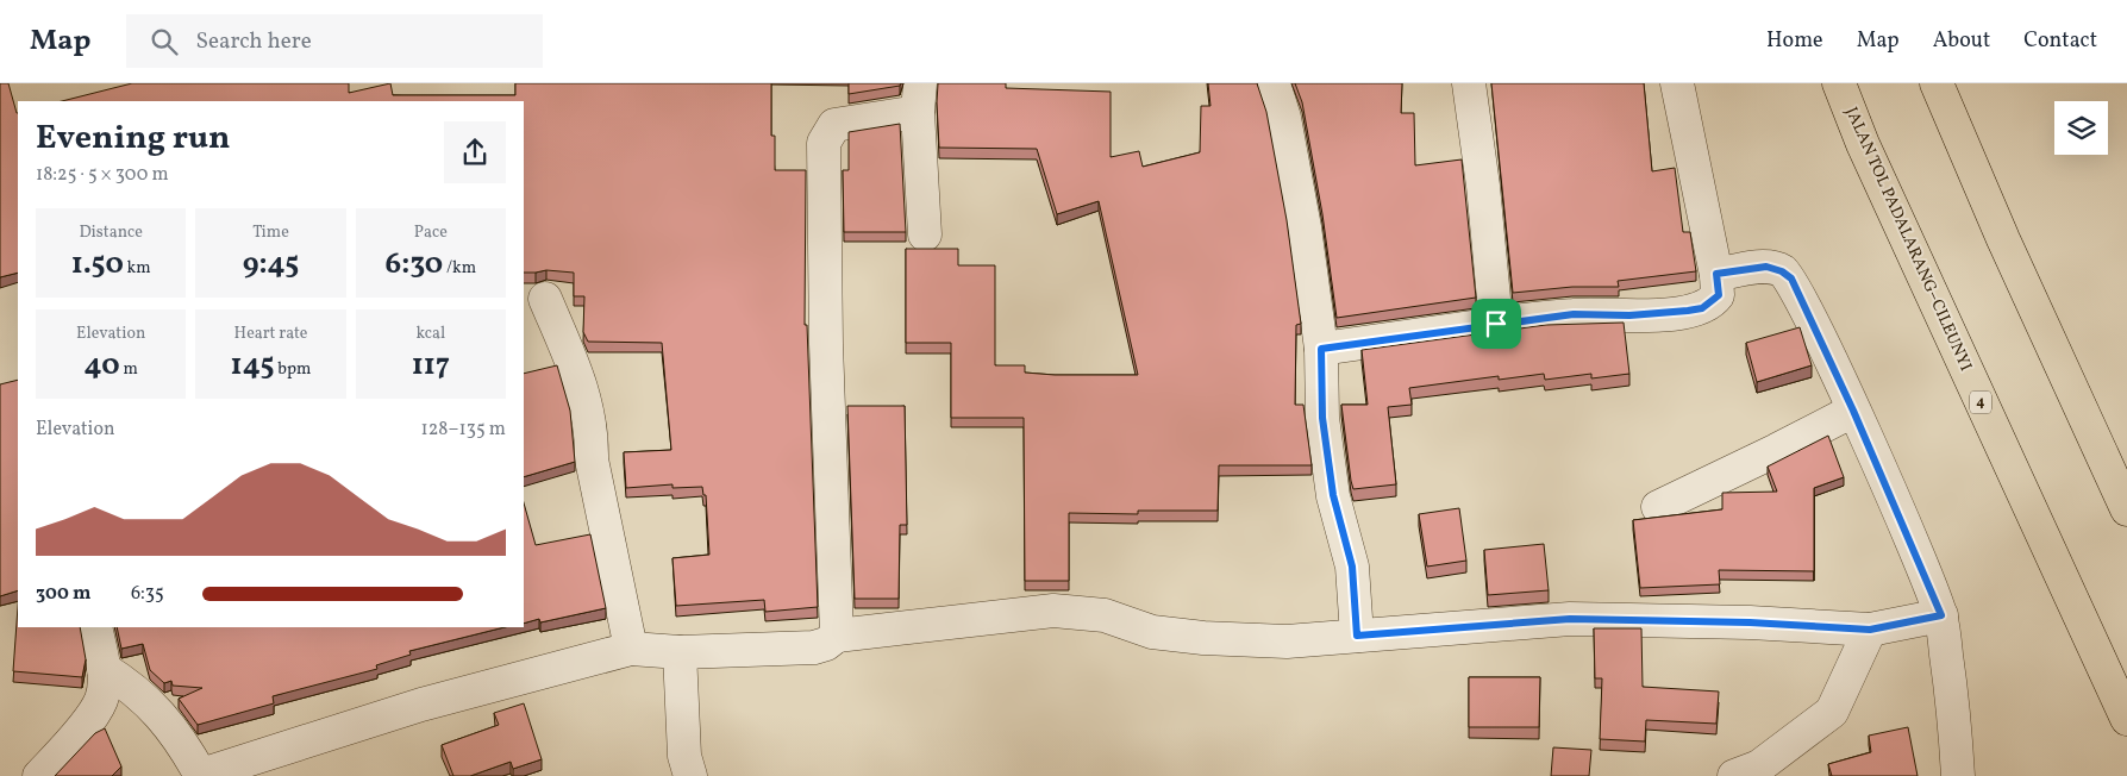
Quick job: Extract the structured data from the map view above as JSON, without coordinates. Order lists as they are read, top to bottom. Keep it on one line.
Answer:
{"streets":{"highway":["JALAN TOL PADALARANG–CILEUNYI","4"]},"page":{"header":"Map","search":"Search here","nav":["Home","Map","About","Contact"],"heading":["Evening run","18:25 · 5 × 300 m"],"stats":[["Distance","1.50 km"],["Time","9:45"],["Pace","6:30 /km"],["Elevation","40 m"],["Heart rate","145 bpm"],["kcal","117"]],"chart":["Elevation","128–135 m"],"list":[{"name":"300 m","note":"6:35"}]}}
